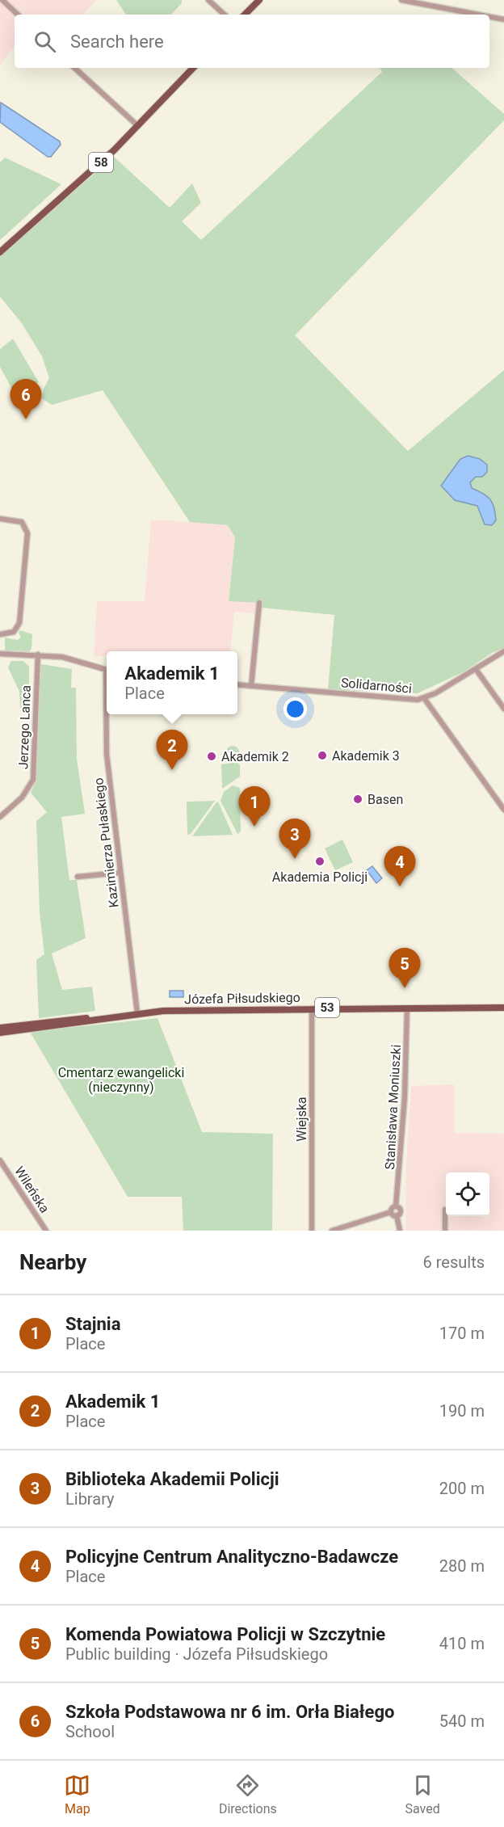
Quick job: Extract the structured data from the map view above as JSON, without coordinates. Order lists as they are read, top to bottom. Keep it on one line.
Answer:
{"streets":{"main road":["58","Józefa Piłsudskiego","53"],"street":["Solidarności","Jerzego Lanca","Kazimierza Pułaskiego","Stanisława Moniuszki","Wiejska","Wileńska"]},"crossings":[["Kazimierza Pułaskiego","Józefa Piłsudskiego"],["Józefa Piłsudskiego","Stanisława Moniuszki"],["Józefa Piłsudskiego","Wiejska"]],"parks":["Cmentarz ewangelicki (nieczynny)"],"places":["Akademik 3","Akademik 2","Basen","Akademia Policji"],"page":{"search":"Search here","pins":["6","2","1","3","4","5"],"popup":["Akademik 1","Place"],"heading":["Nearby","6 results"],"list":[{"mark":"1","name":"Stajnia","note":"Place","value":"170 m"},{"mark":"2","name":"Akademik 1","note":"Place","value":"190 m"},{"mark":"3","name":"Biblioteka Akademii Policji","note":"Library","value":"200 m"},{"mark":"4","name":"Policyjne Centrum Analityczno-Badawcze","note":"Place","value":"280 m"},{"mark":"5","name":"Komenda Powiatowa Policji w Szczytnie","note":"Public building · Józefa Piłsudskiego","value":"410 m"},{"mark":"6","name":"Szkoła Podstawowa nr 6 im. Orła Białego","note":"School","value":"540 m"}],"nav":["Map","Directions","Saved"]}}
